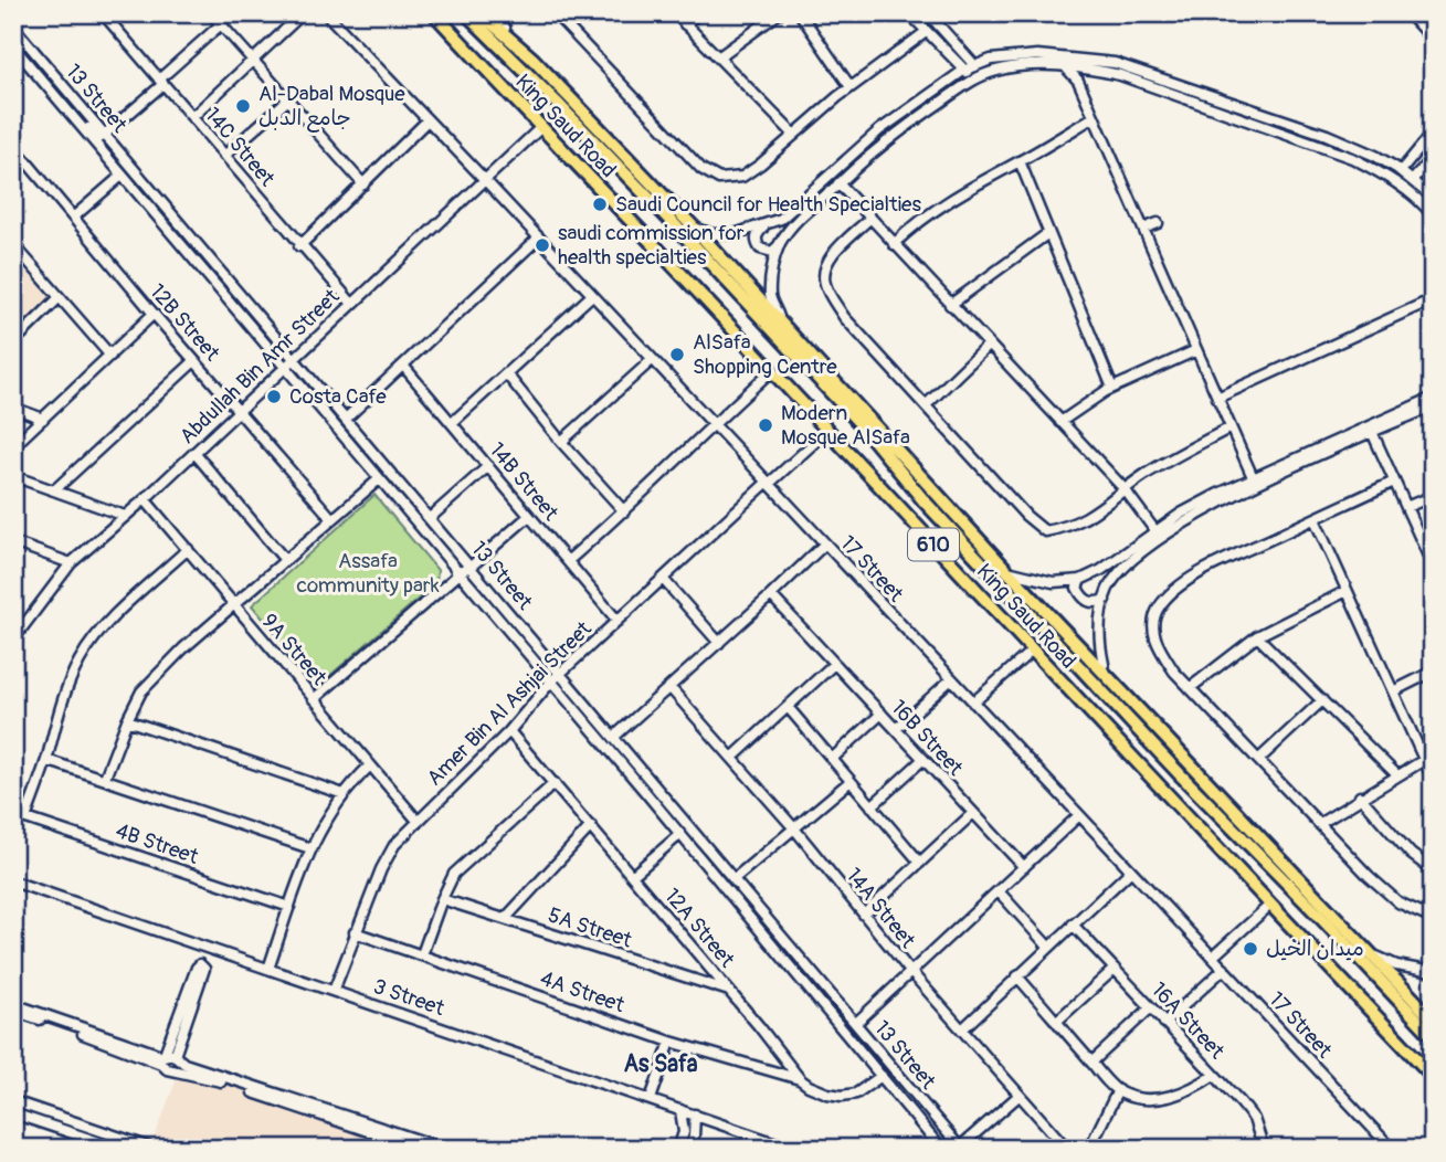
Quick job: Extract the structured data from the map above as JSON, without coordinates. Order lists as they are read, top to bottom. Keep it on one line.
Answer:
{"streets":{"main road":["King Saud Road","610"],"street":["13 Street","14C Street","12B Street","Abdullah Bin Amr Street","14B Street","17 Street","9A Street","Amer Bin Al Ashjai Street","16B Street","4B Street","14A Street","5A Street","12A Street","4A Street","3 Street","16A Street"]},"crossings":[["13 Street","Abdullah Bin Amr Street"],["13 Street","Amer Bin Al Ashjai Street"],["13 Street","12A Street"],["King Saud Road","Abdullah Bin Amr Street"],["King Saud Road","Amer Bin Al Ashjai Street"],["14C Street","Abdullah Bin Amr Street"],["12B Street","Abdullah Bin Amr Street"],["Abdullah Bin Amr Street","17 Street"],["Abdullah Bin Amr Street","9A Street"],["14B Street","Amer Bin Al Ashjai Street"],["17 Street","Amer Bin Al Ashjai Street"],["9A Street","Amer Bin Al Ashjai Street"],["Amer Bin Al Ashjai Street","12A Street"],["Amer Bin Al Ashjai Street","4A Street"],["Amer Bin Al Ashjai Street","3 Street"],["5A Street","12A Street"],["12A Street","4A Street"]],"districts":["As Safa"],"parks":["Assafa community park"],"places":["Al-Dabal Mosque جامع الدبل","Saudi Council for Health Specialties","saudi commission for health specialties","AlSafa Shopping Centre","Costa Cafe","Modern Mosque AlSafa","ميدان الخيل"]}
